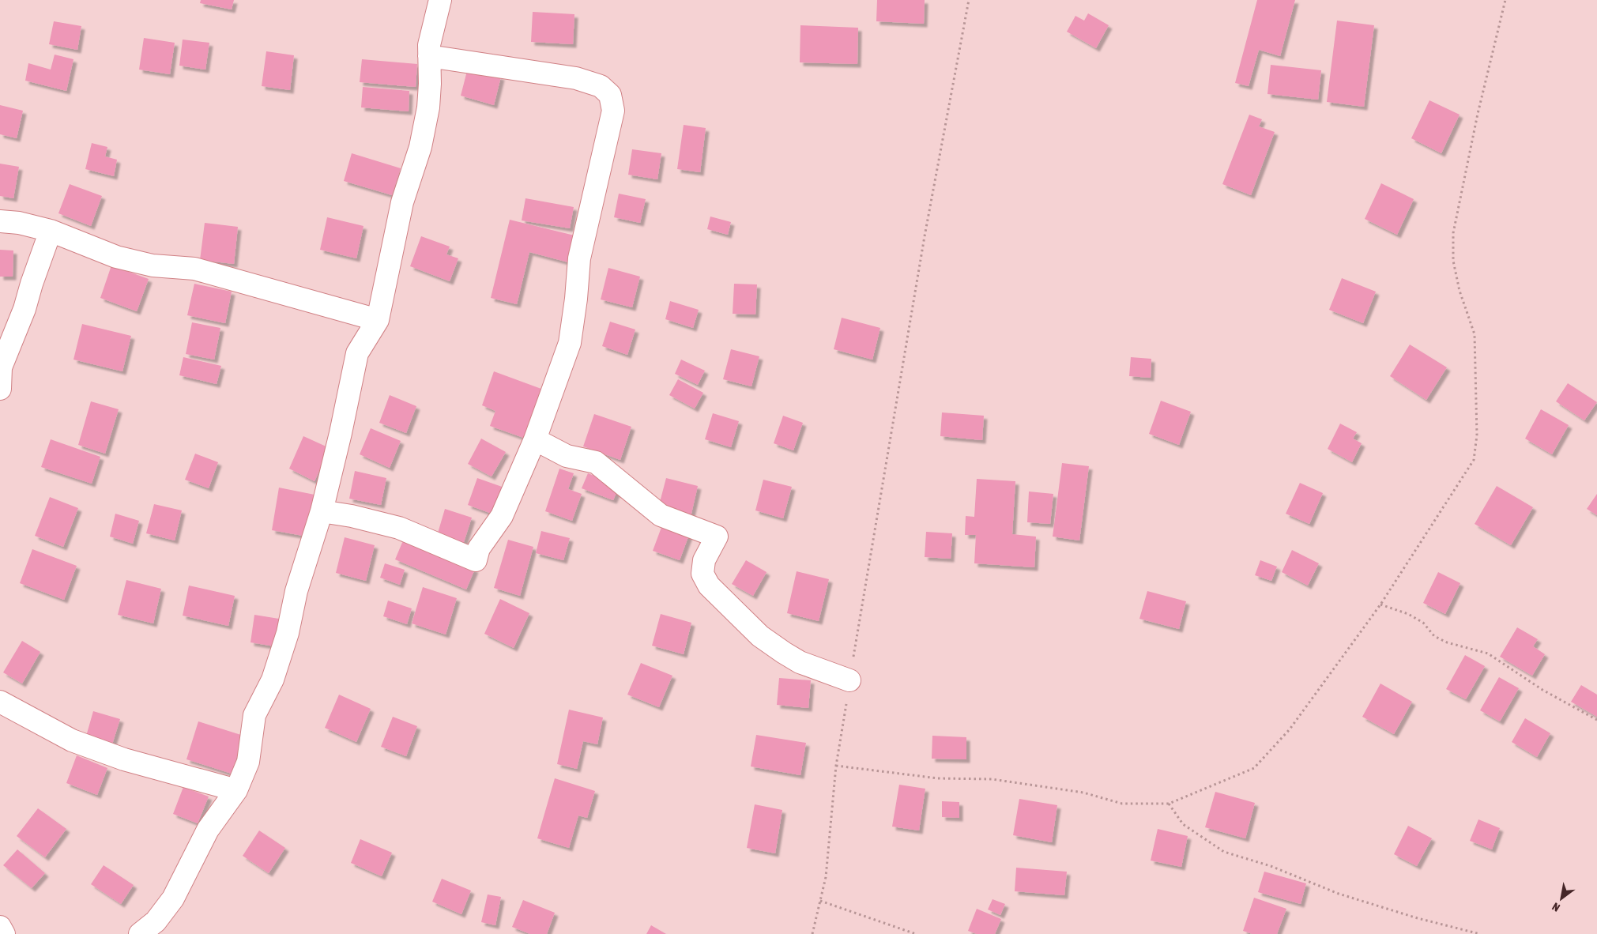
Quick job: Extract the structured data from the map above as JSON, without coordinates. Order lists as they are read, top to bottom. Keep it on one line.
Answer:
{"north":"bottom left"}
